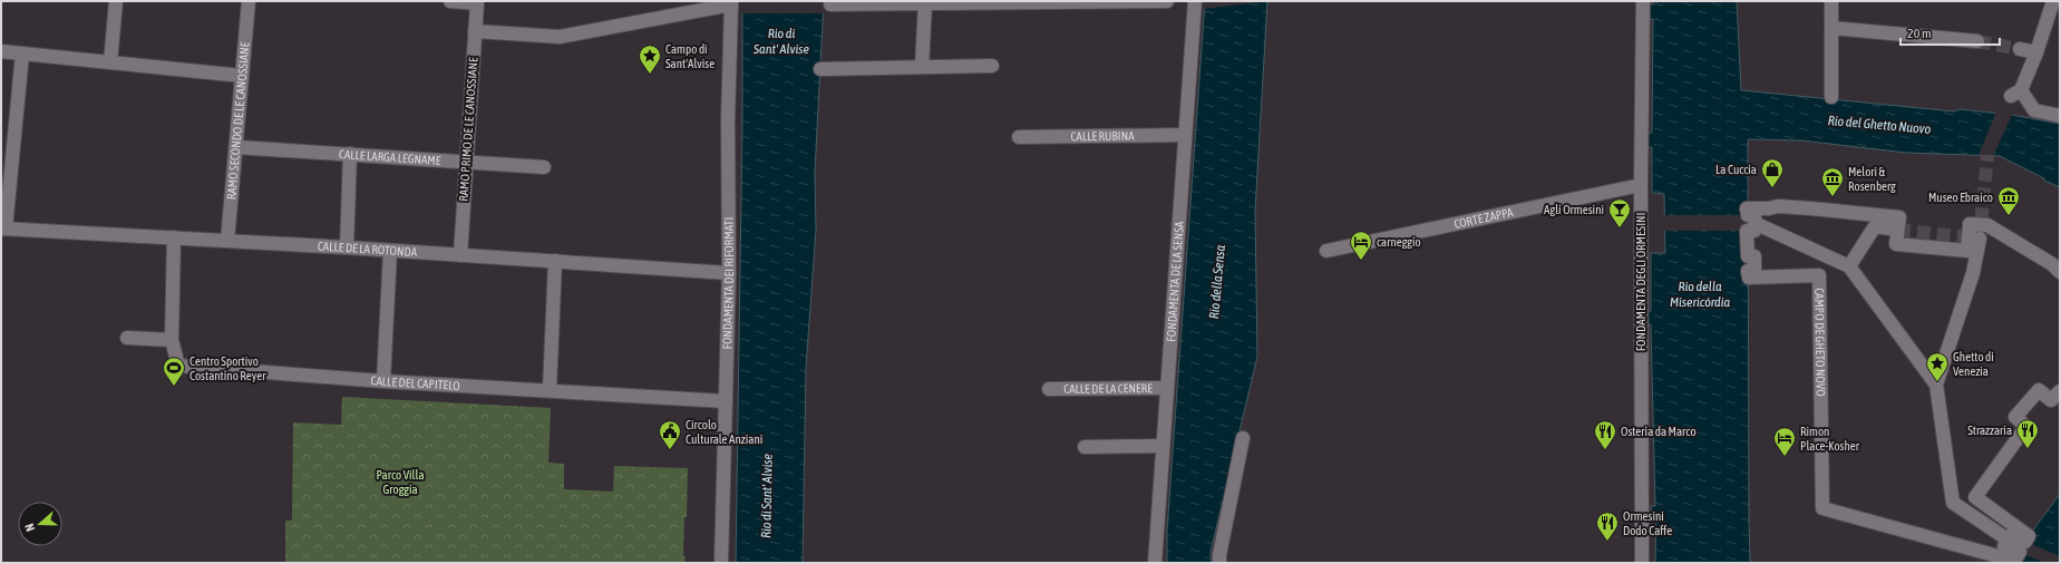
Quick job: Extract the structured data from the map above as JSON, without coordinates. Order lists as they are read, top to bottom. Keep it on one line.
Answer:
{"streets":{"street":["RAMO SECONDO DE LE CANOSSIANE","RAMO PRIMO DE LE CANOSSIANE","CALLE RUBINA","CALLE LARGA LEGNAME","CORTE ZAPPA","CALLE DE LA ROTONDA","FONDAMENTA DE LA SENSA","FONDAMENTA DEGLI ORMESINI","FONDAMENTA DEI RIFORMATI","CAMPO DE GHETO NOVO","CALLE DEL CAPITELO","CALLE DE LA CENERE"]},"crossings":[["RAMO SECONDO DE LE CANOSSIANE","CALLE LARGA LEGNAME"],["RAMO SECONDO DE LE CANOSSIANE","CALLE DE LA ROTONDA"],["RAMO PRIMO DE LE CANOSSIANE","CALLE LARGA LEGNAME"],["RAMO PRIMO DE LE CANOSSIANE","CALLE DE LA ROTONDA"],["CALLE RUBINA","FONDAMENTA DE LA SENSA"],["CORTE ZAPPA","FONDAMENTA DEGLI ORMESINI"],["CALLE DE LA ROTONDA","FONDAMENTA DEI RIFORMATI"],["FONDAMENTA DE LA SENSA","CALLE DE LA CENERE"],["FONDAMENTA DEI RIFORMATI","CALLE DEL CAPITELO"]],"water":["Rio di Sant' Alvise","Rio del Ghetto Nuovo","Rio della Sensa","Rio della Misericórdia"],"parks":["Parco Villa Groggia"],"places":{"place":["Campo di Sant'Alvise","Ghetto di Venezia"],"shop":["La Cuccia"],"museum":["Melori & Rosenberg","Museo Ebraico"],"bar":["Agli Ormesini"],"hotel":["carneggio","Rimon Place-Kosher"],"sports":["Centro Sportivo Costantino Reyer"],"restaurant":["Strazzaria","Osteria da Marco","Ormesini Dodo Caffe"],"public building":["Circolo Culturale Anziani"]},"scale_bar":"20 m","north":"left"}
